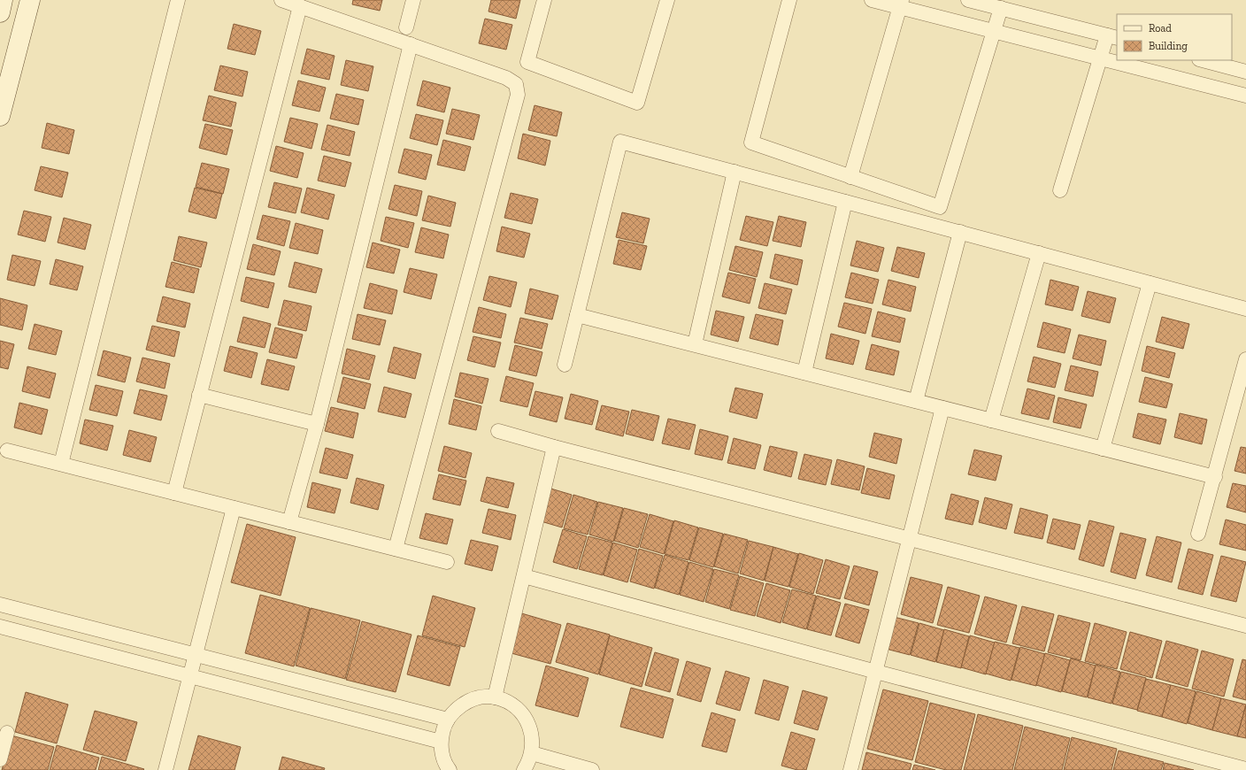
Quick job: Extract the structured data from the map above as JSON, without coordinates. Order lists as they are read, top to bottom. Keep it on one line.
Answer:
{"legend":["Road","Building"]}
